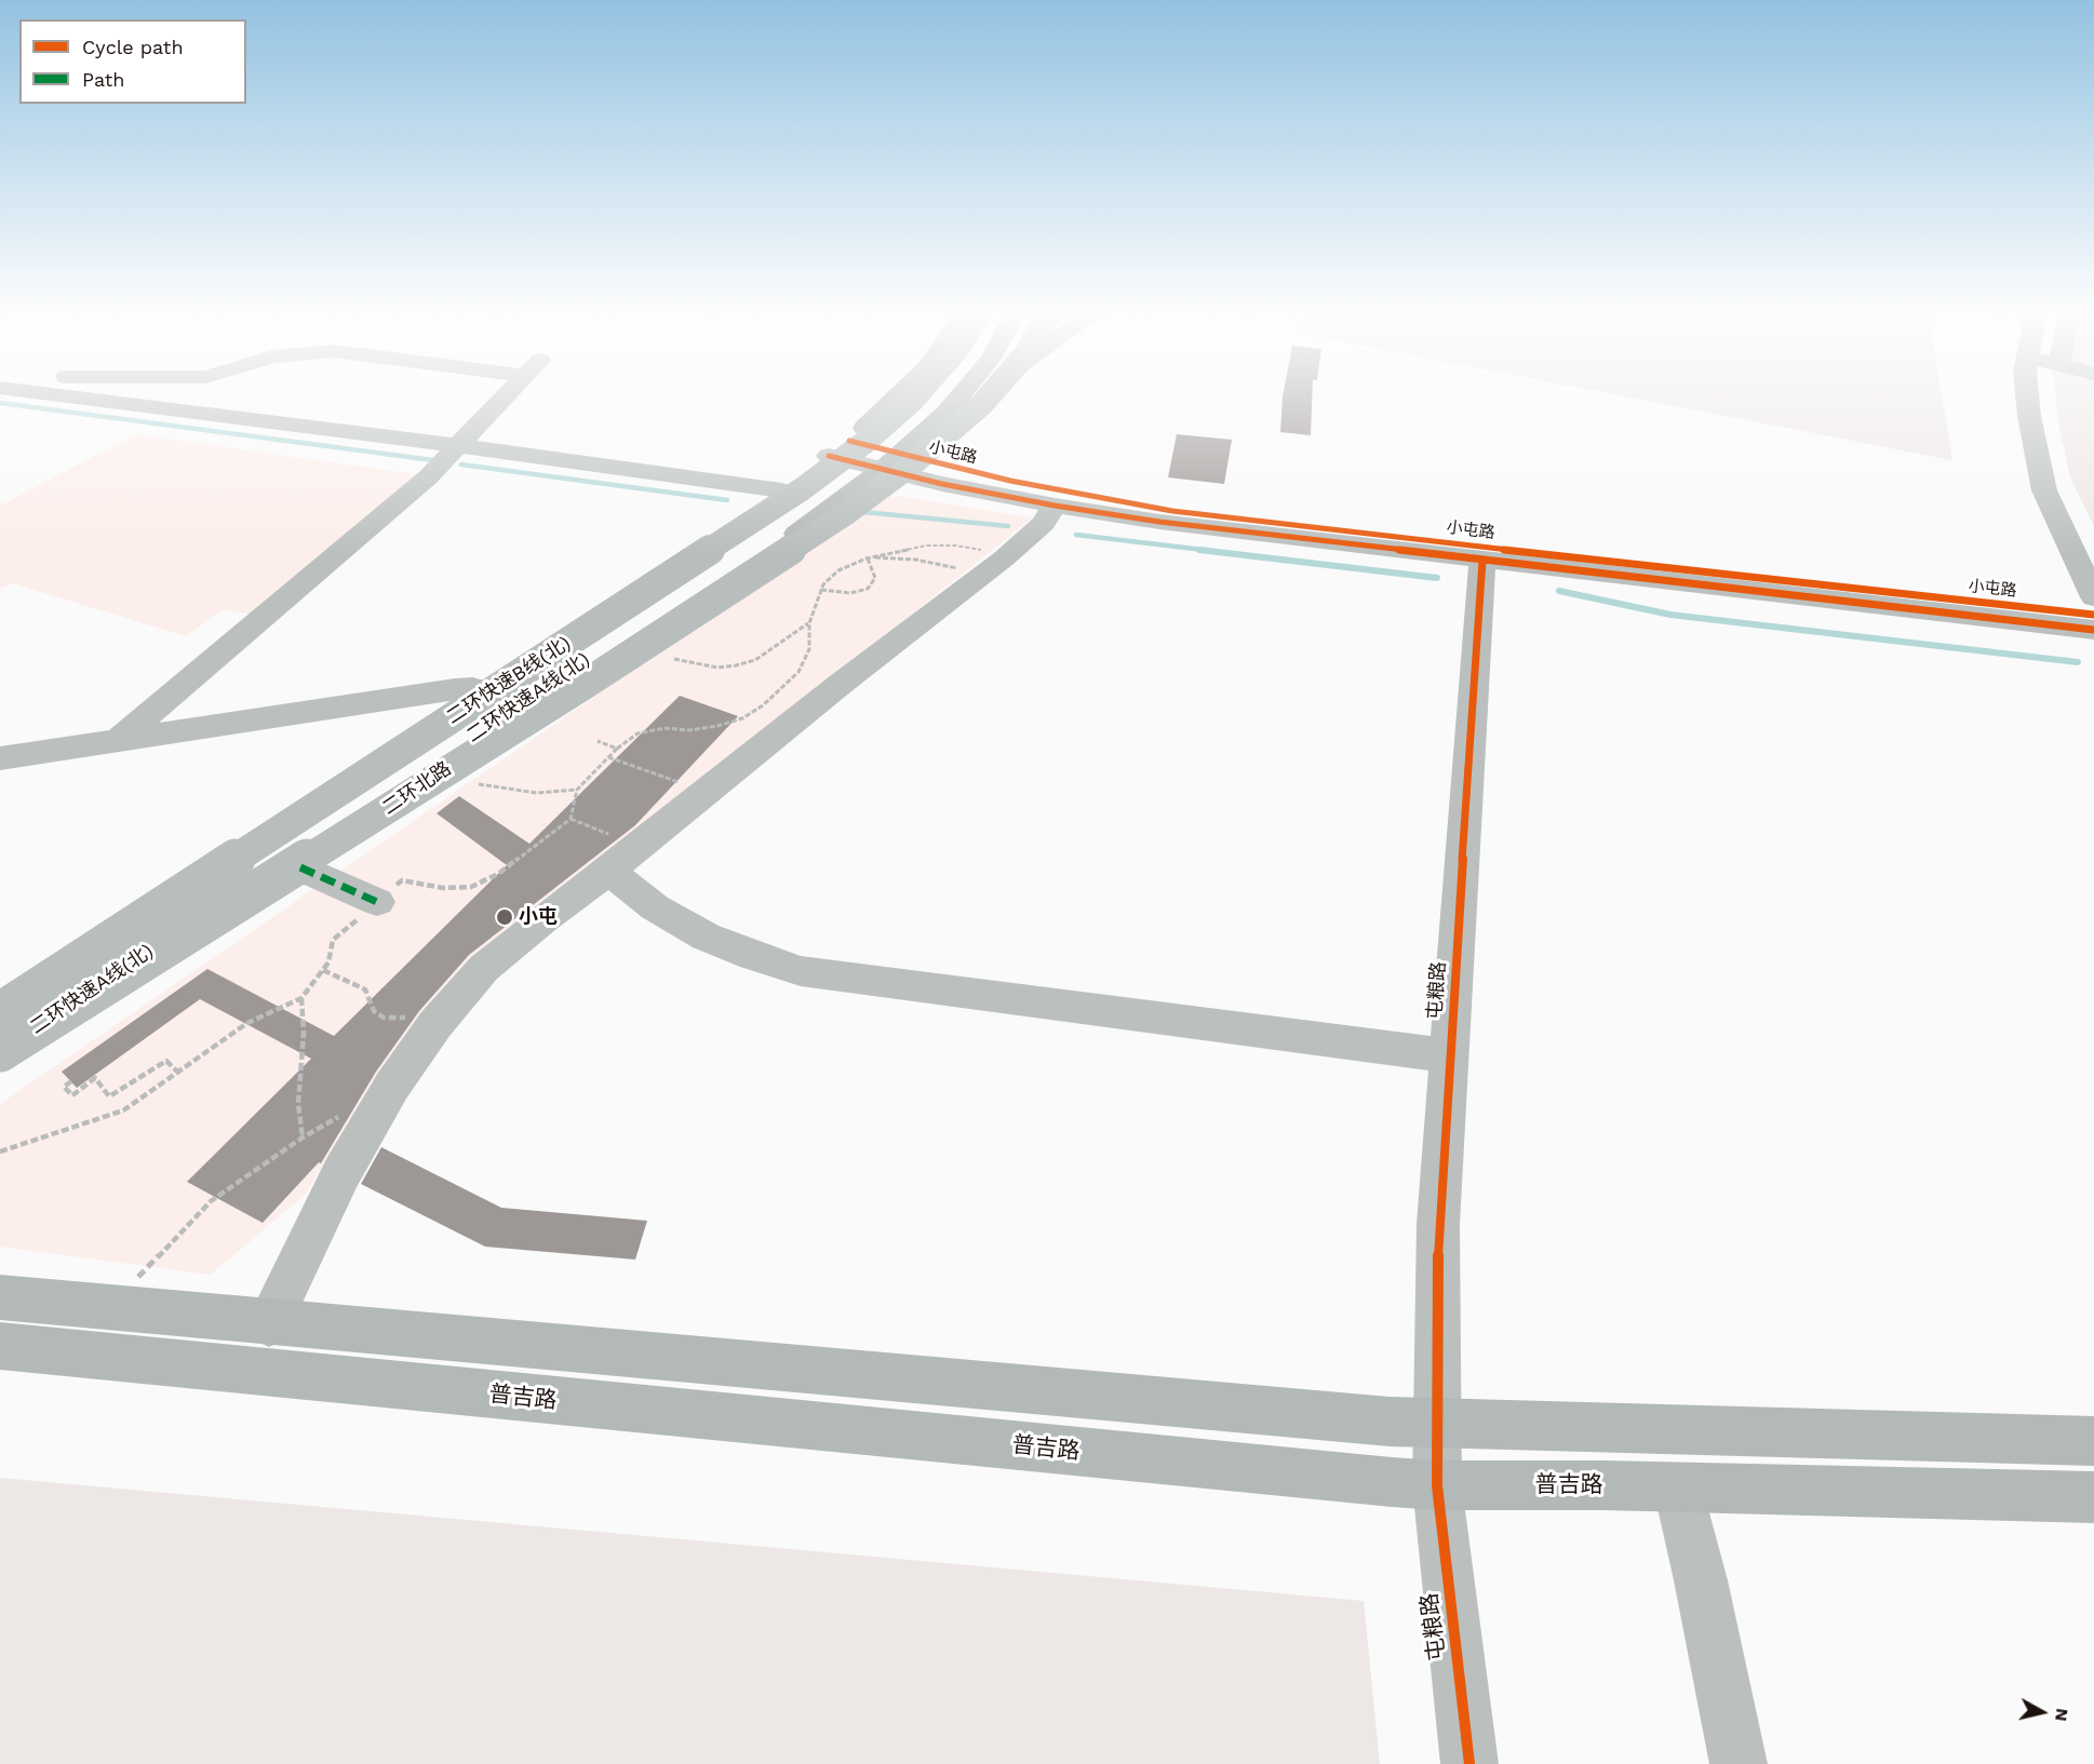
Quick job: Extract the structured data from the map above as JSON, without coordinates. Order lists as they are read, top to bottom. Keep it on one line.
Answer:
{"streets":{"highway":["二环快速B线(北)","二环快速A线(北)"],"main road":["二环北路","普吉路"],"street":["小屯路","屯粮路"]},"crossings":[["小屯路","二环北路"],["小屯路","屯粮路"],["屯粮路","普吉路"]],"places":["小屯"],"legend":["Cycle path","Path"],"north":"right"}
